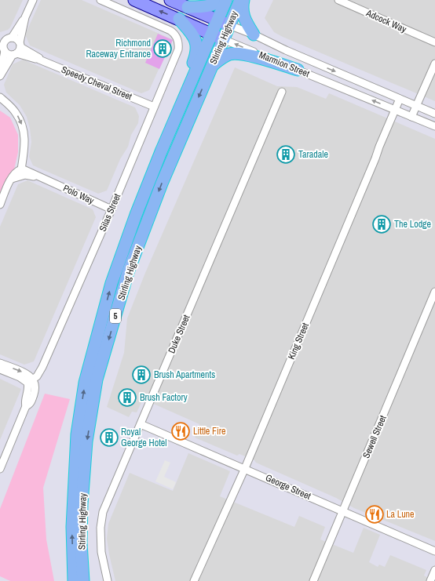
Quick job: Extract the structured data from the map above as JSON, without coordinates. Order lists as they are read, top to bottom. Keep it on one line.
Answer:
{"streets":{"highway":["Stirling Highway","5"],"main road":["Marmion Street"],"street":["Adcock Way","Speedy Cheval Street","Polo Way","Silas Street","Duke Street","King Street","Sewell Street","George Street"]},"crossings":[["Stirling Highway","Marmion Street"],["Marmion Street","King Street"],["Speedy Cheval Street","Silas Street"],["Polo Way","Silas Street"],["Duke Street","George Street"],["King Street","George Street"],["Sewell Street","George Street"]],"places":{"building":["Richmond Raceway Entrance","Taradale","The Lodge","Brush Apartments","Brush Factory","Royal George Hotel"],"restaurant":["Little Fire","La Lune"]}}
